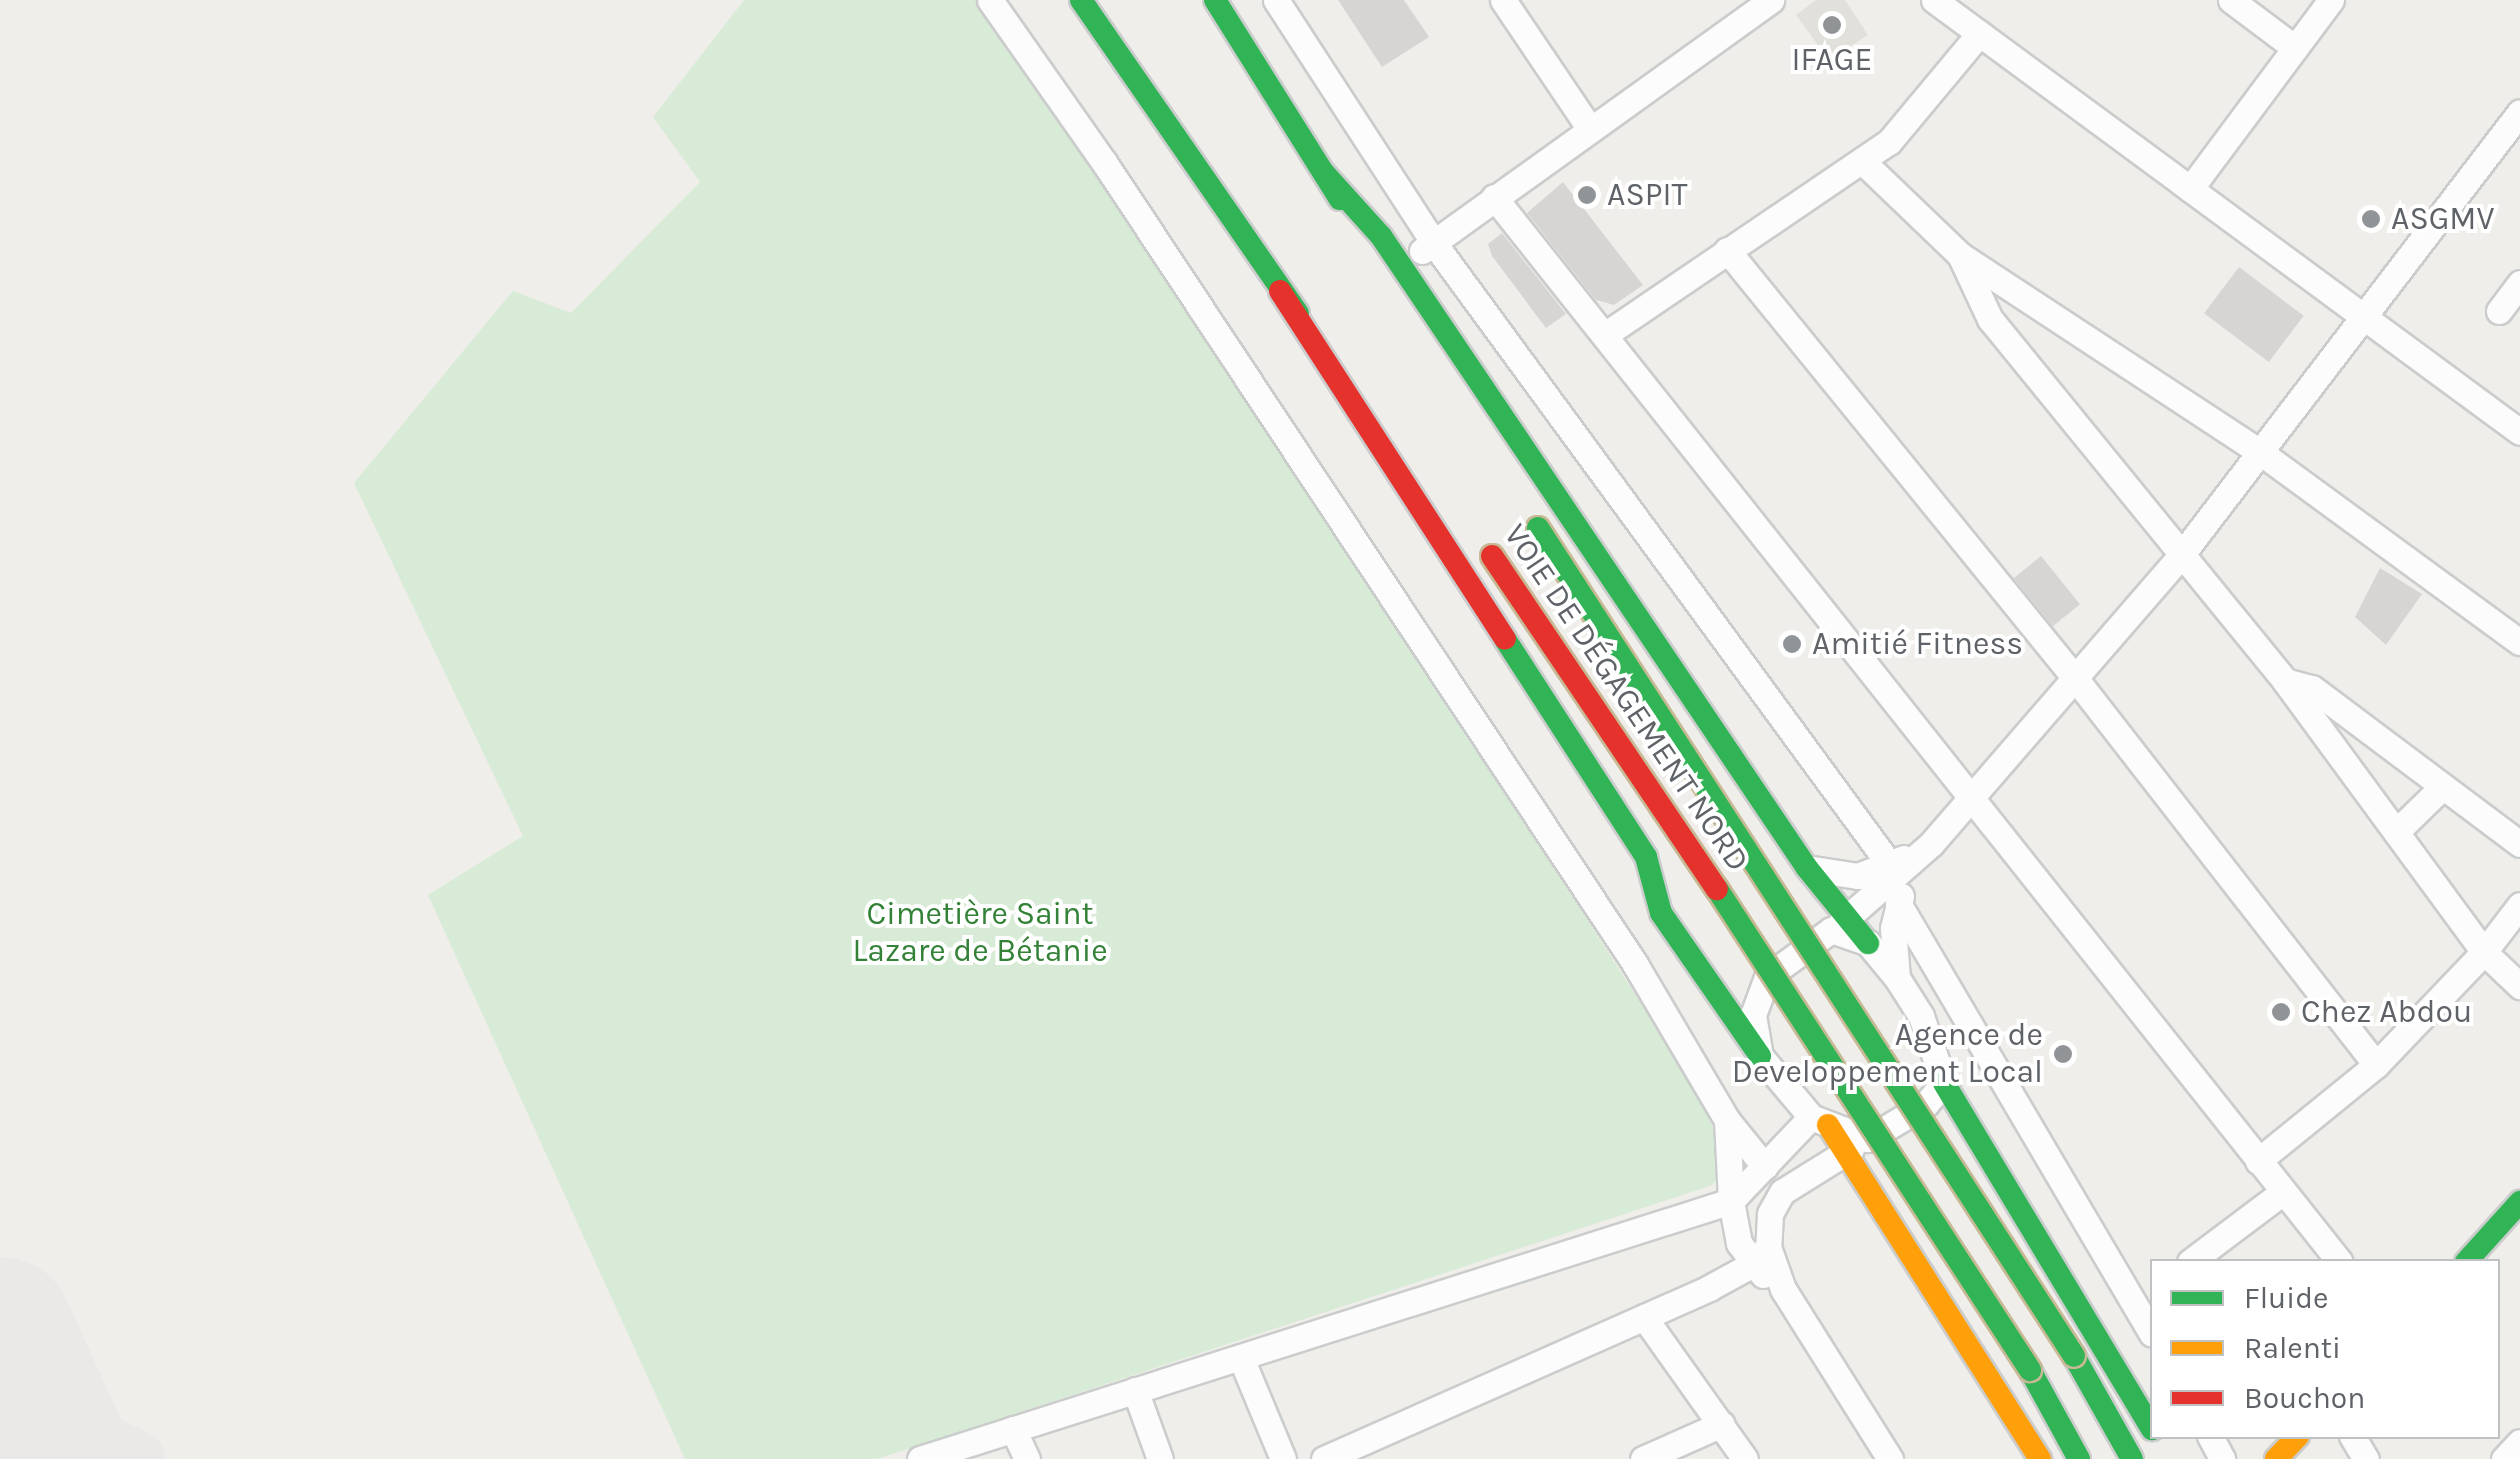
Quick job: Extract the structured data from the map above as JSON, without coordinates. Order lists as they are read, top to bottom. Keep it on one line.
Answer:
{"streets":{"main road":["VOIE DE DÉGAGEMENT NORD"]},"parks":["Cimetière Saint Lazare de Bétanie"],"places":["IFAGE","ASPIT","ASGMV","Amitié Fitness","Chez Abdou","Agence de Developpement Local"],"legend":["Fluide","Ralenti","Bouchon"]}
